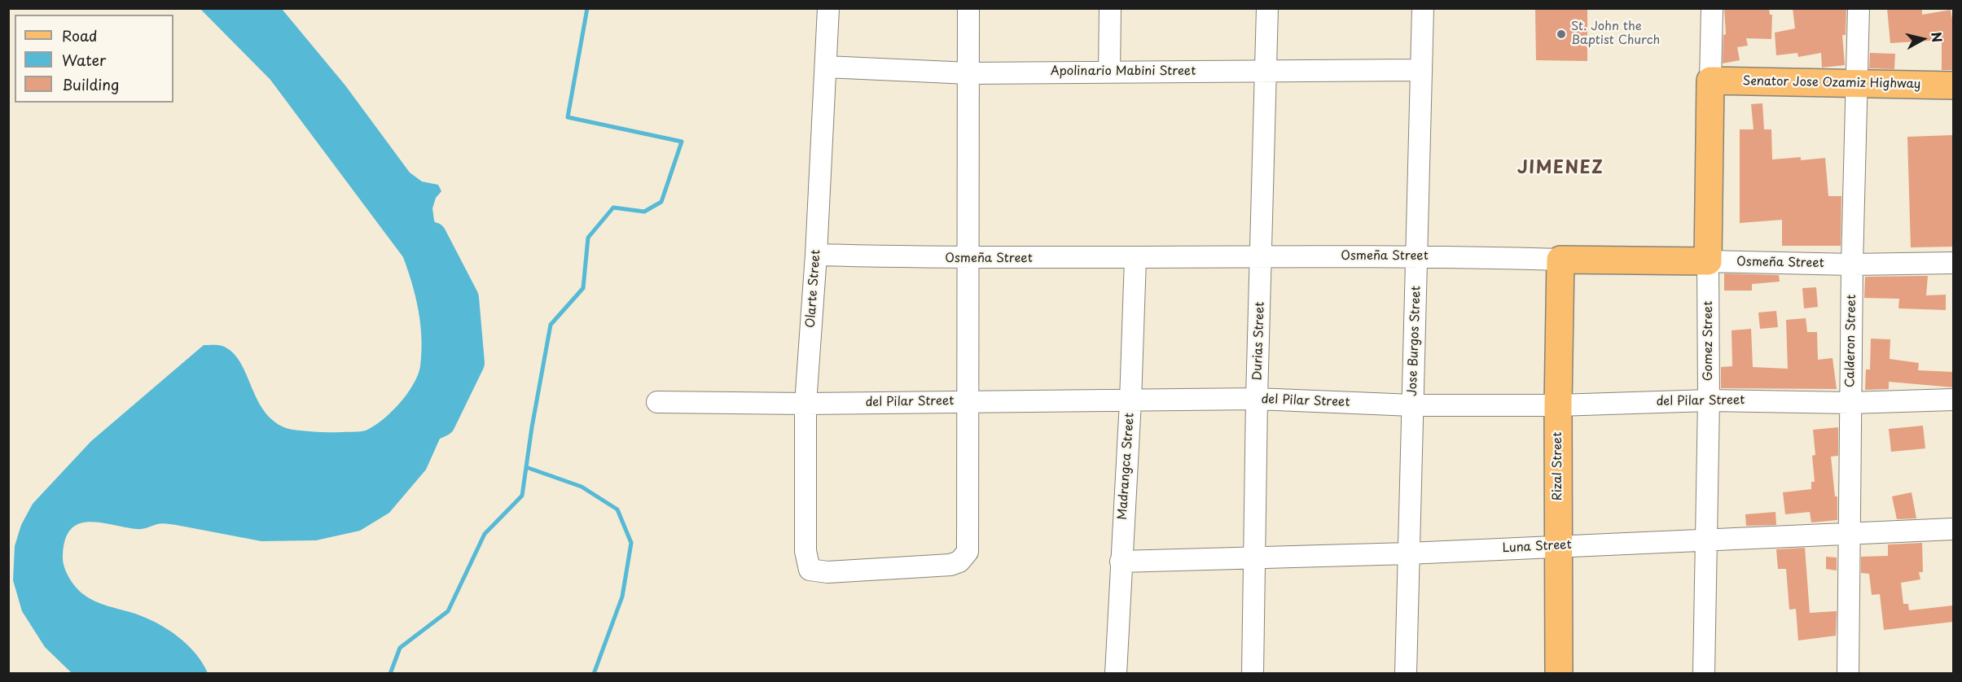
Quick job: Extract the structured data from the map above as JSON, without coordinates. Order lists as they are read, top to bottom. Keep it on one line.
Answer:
{"streets":{"main road":["Senator Jose Ozamiz Highway","Osmeña Street","Gomez Street","Rizal Street"],"street":["Apolinario Mabini Street","Olarte Street","Durias Street","Jose Burgos Street","Calderon Street","del Pilar Street","Madrangca Street","Luna Street"]},"crossings":[["Apolinario Mabini Street","Olarte Street"],["Apolinario Mabini Street","Durias Street"],["Apolinario Mabini Street","Jose Burgos Street"],["Senator Jose Ozamiz Highway","Gomez Street"],["Senator Jose Ozamiz Highway","Calderon Street"],["Osmeña Street","Olarte Street"],["Osmeña Street","Durias Street"],["Osmeña Street","Jose Burgos Street"],["Osmeña Street","Gomez Street"],["Osmeña Street","Calderon Street"],["Osmeña Street","Madrangca Street"],["Osmeña Street","Rizal Street"],["Olarte Street","del Pilar Street"],["Durias Street","del Pilar Street"],["Durias Street","Luna Street"],["Jose Burgos Street","del Pilar Street"],["Jose Burgos Street","Luna Street"],["Gomez Street","del Pilar Street"],["Gomez Street","Luna Street"],["Calderon Street","del Pilar Street"],["Calderon Street","Luna Street"],["del Pilar Street","Madrangca Street"],["del Pilar Street","Rizal Street"],["Madrangca Street","Luna Street"],["Rizal Street","Luna Street"]],"districts":["JIMENEZ"],"places":["St. John the Baptist Church"],"legend":["Road","Water","Building"],"north":"right"}
